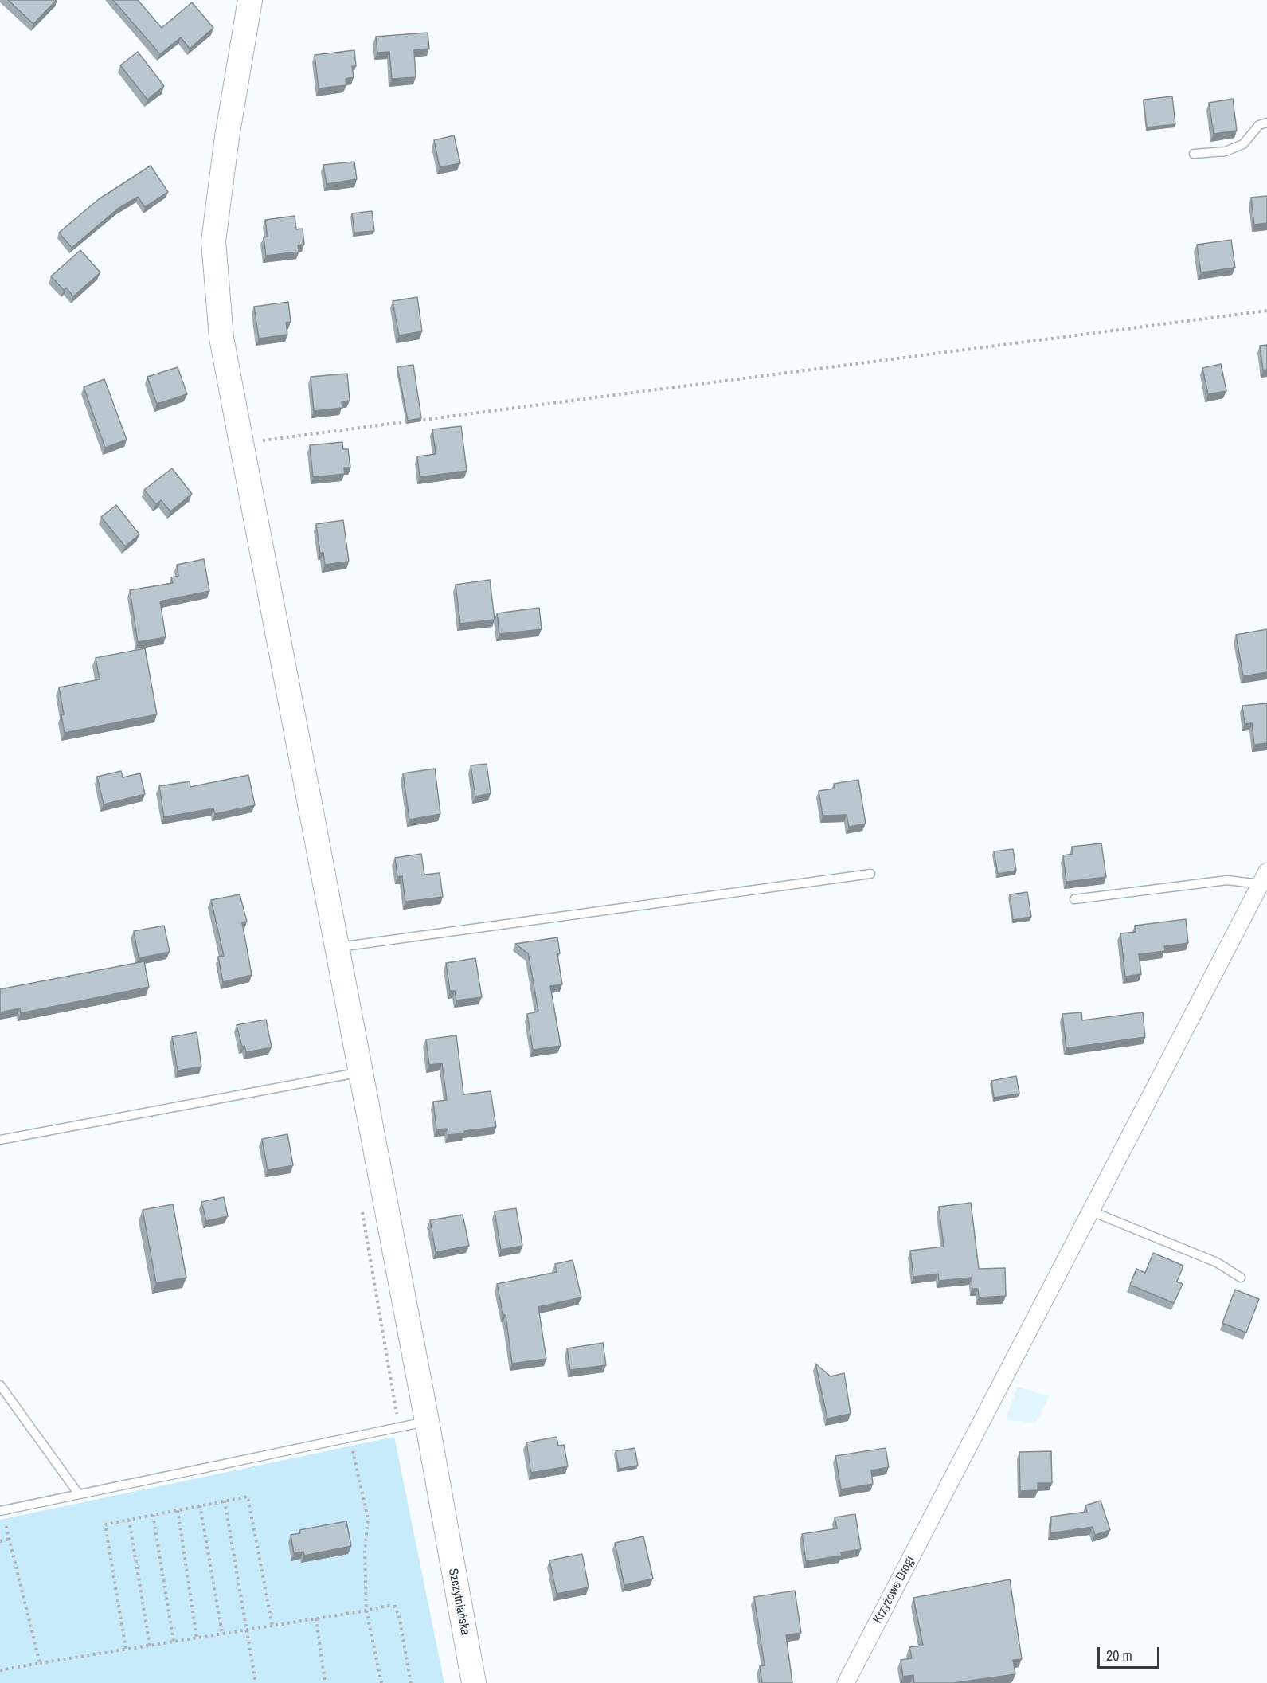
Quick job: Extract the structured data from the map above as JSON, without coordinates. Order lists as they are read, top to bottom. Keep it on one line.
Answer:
{"streets":{"street":["Krzyżowe Drogi","Szczytniańska"]},"scale_bar":"20 m"}
